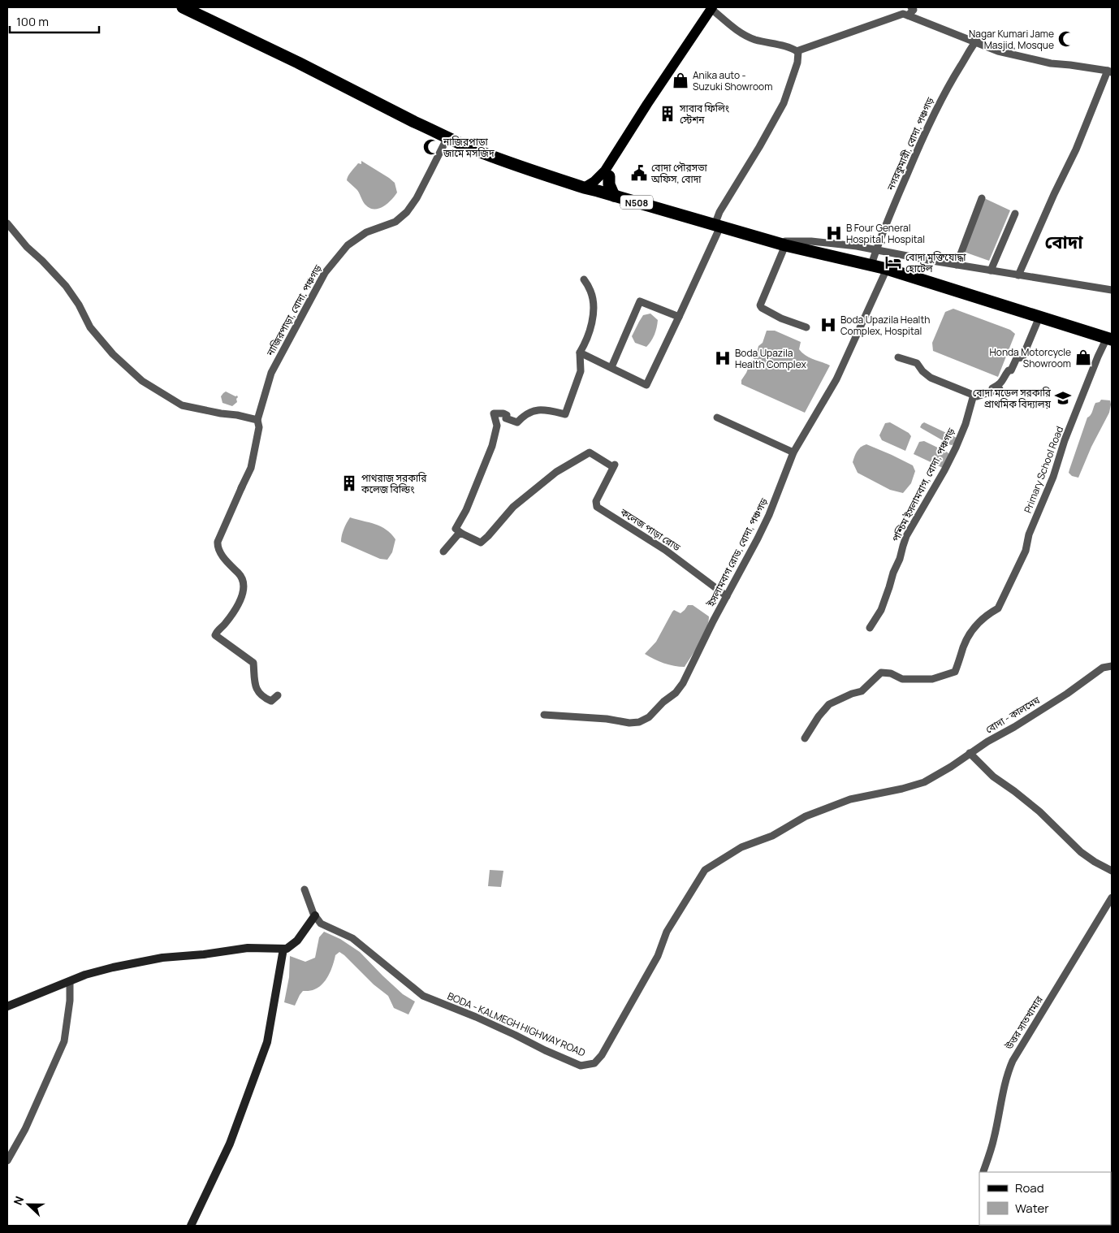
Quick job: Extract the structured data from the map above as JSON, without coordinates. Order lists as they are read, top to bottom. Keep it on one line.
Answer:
{"streets":{"highway":["N508"],"street":["নগরকুমারী, বোদা, পঞ্চগড়","নাজিরপাড়া, বোদা, পঞ্চগড়","Primary School Road","পশ্চিম ইসলামবাগ, বোদা, পঞ্চগড়","কলেজ পাড়া রোড","ইসলামবাগ রোড, বোদা, পঞ্চগড়","বোদা - কালমেঘ","উত্তর সাতখামার","BODA - KALMEGH HIGHWAY ROAD"]},"crossings":[["নগরকুমারী, বোদা, পঞ্চগড়","N508"],["N508","নাজিরপাড়া, বোদা, পঞ্চগড়"],["N508","Primary School Road"],["N508","ইসলামবাগ রোড, বোদা, পঞ্চগড়"],["কলেজ পাড়া রোড","ইসলামবাগ রোড, বোদা, পঞ্চগড়"],["বোদা - কালমেঘ","BODA - KALMEGH HIGHWAY ROAD"]],"districts":["বোদা"],"places":{"mosque":["Nagar Kumari Jame Masjid, Mosque","নাজিরপাড়া জামে মসজিদ"],"shop":["Anika auto - Suzuki Showroom","Honda Motorcycle Showroom"],"building":["সাবাব ফিলিং স্টেশন","পাথরাজ সরকারি কলেজ বিল্ডিং"],"public building":["বোদা পৌরসভা অফিস, বোদা"],"hospital":["B Four General Hospital, Hospital","Boda Upazila Health Complex, Hospital","Boda Upazila Health Complex"],"hotel":["বোদা মুক্তিযোদ্ধা হোটেল"],"school or university":["বোদা মডেল সরকারি প্রাথমিক বিদ্যালয়"]},"legend":["Road","Water"],"scale_bar":"100 m","north":"left"}
